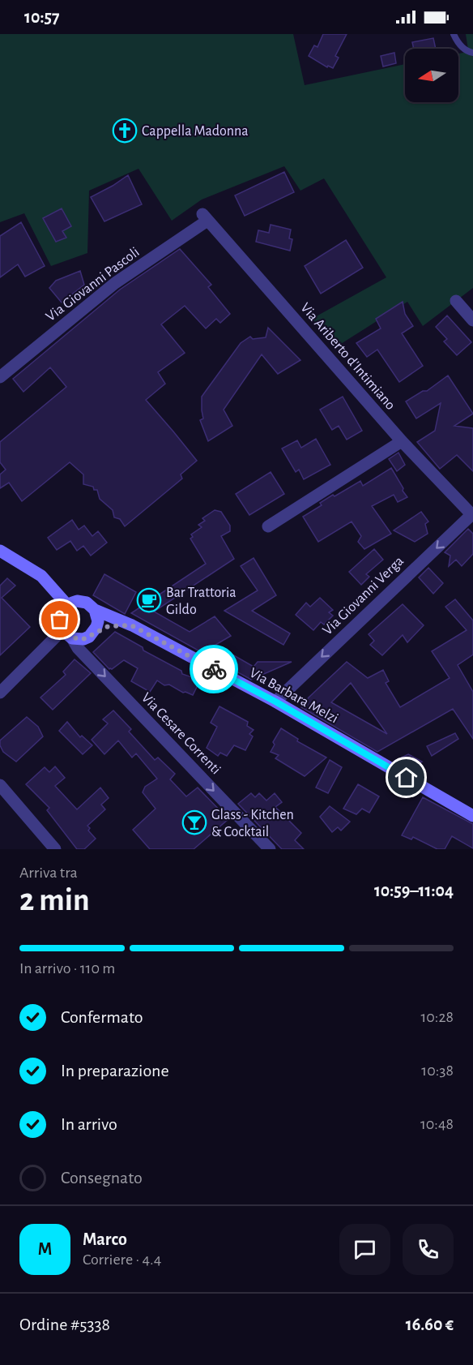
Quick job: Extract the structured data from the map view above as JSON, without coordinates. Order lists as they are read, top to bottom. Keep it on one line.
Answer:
{"streets":{"street":["Via Giovanni Pascoli","Via Ariberto d'Intimiano","Via Giovanni Verga","Via Barbara Melzi","Via Cesare Correnti"]},"crossings":[["Via Giovanni Pascoli","Via Ariberto d'Intimiano"],["Via Ariberto d'Intimiano","Via Giovanni Verga"],["Via Giovanni Verga","Via Barbara Melzi"],["Via Barbara Melzi","Via Cesare Correnti"]],"one_way":["Via Giovanni Verga","Via Cesare Correnti"],"places":{"church":["Cappella Madonna"],"cafe":["Bar Trattoria Gildo"],"bar":["Glass - Kitchen & Cocktail"]},"north":"left","page":{"status":"10:57","heading":["2 min","Arriva tra","10:59–11:04"],"panel":["Marco","Corriere · 4.4","Ordine #5338","16.60 €"],"bar":"In arrivo · 110 m","list":[["Confermato","10:28"],["In preparazione","10:38"],["In arrivo","10:48"],"Consegnato"],"round":"M"}}
